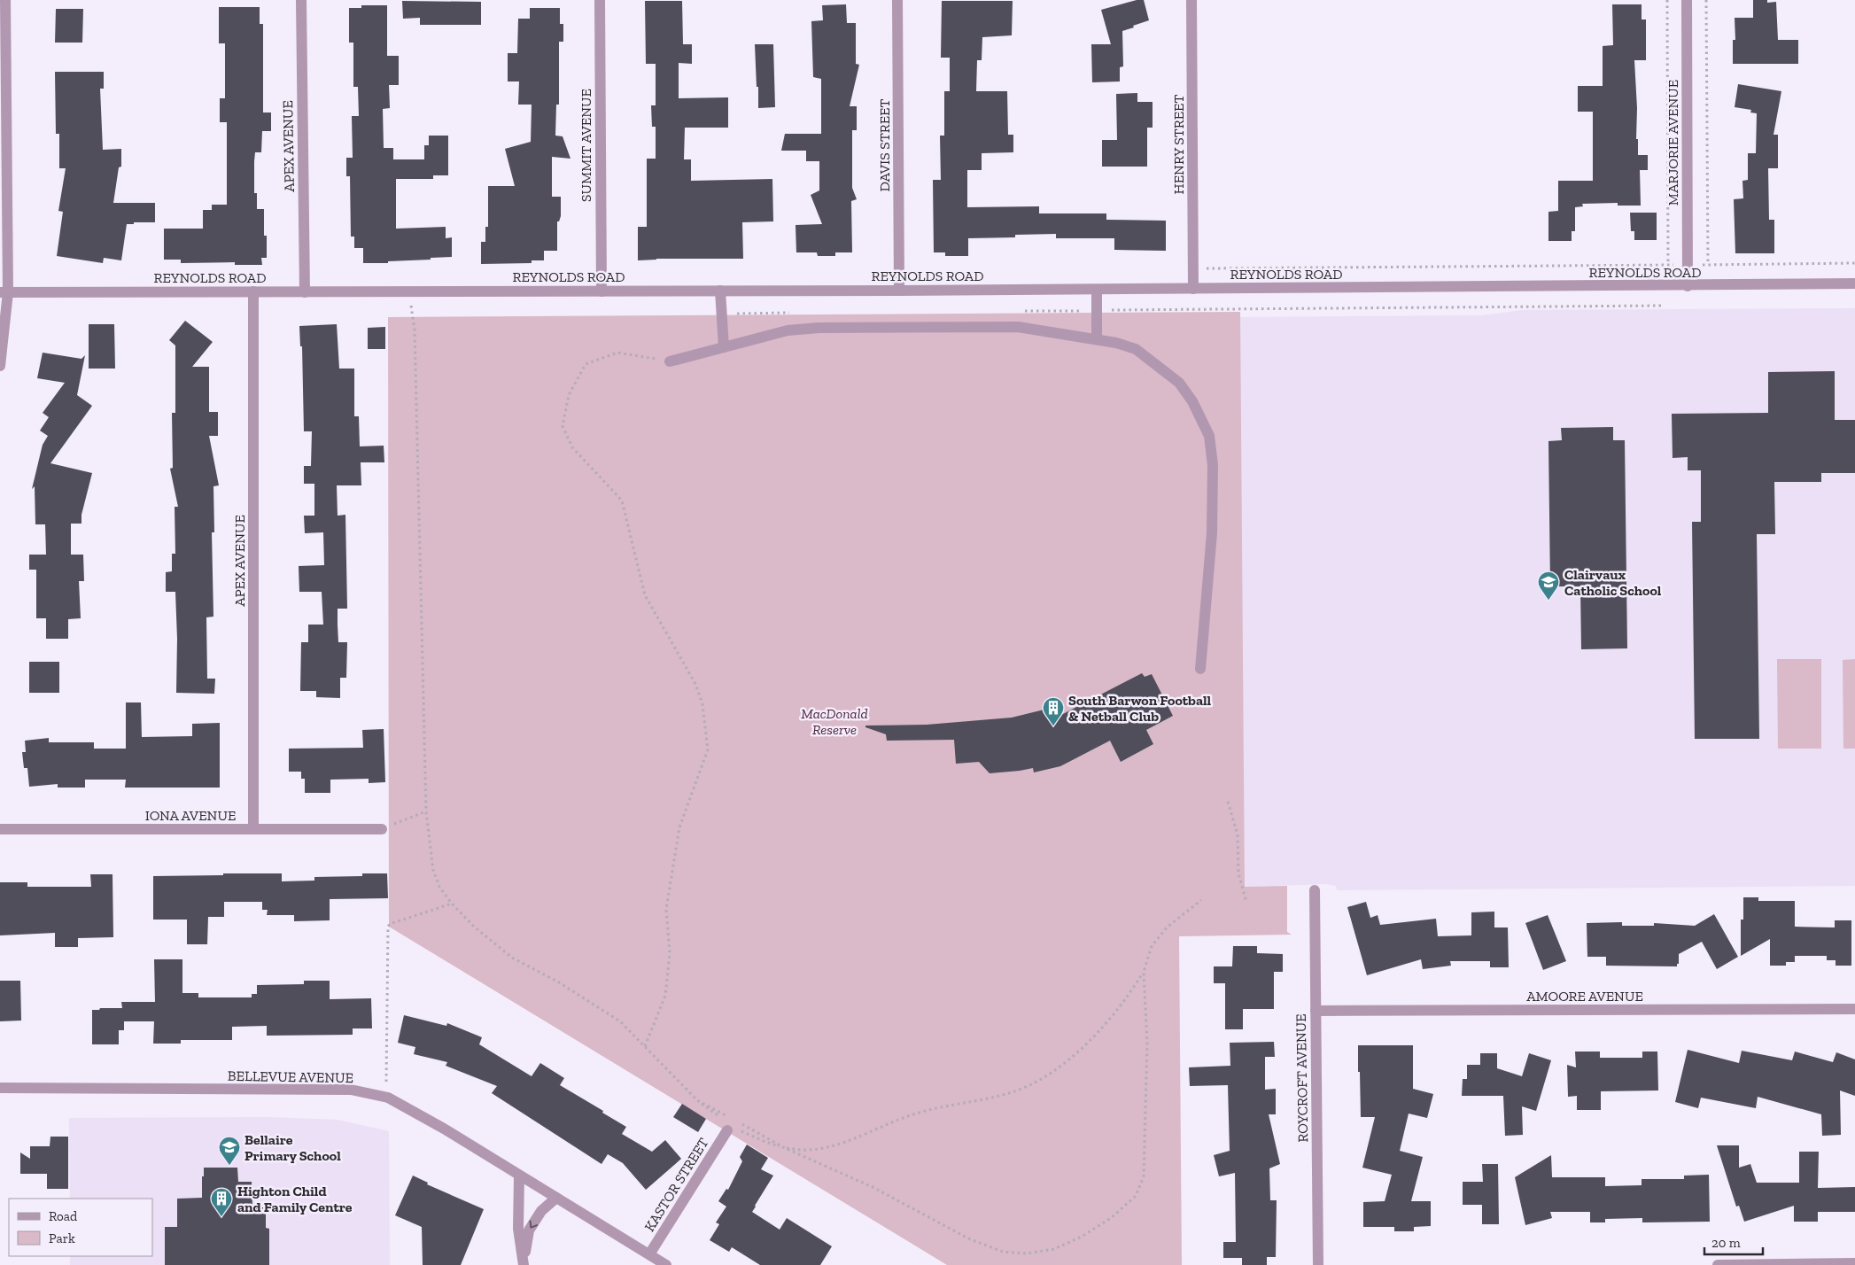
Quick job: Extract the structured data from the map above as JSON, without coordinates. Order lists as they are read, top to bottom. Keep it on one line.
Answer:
{"streets":{"street":["MARJORIE AVENUE","HENRY STREET","SUMMIT AVENUE","DAVIS STREET","APEX AVENUE","REYNOLDS ROAD","IONA AVENUE","AMOORE AVENUE","BELLEVUE AVENUE","ROYCROFT AVENUE","KASTOR STREET"]},"crossings":[["MARJORIE AVENUE","REYNOLDS ROAD"],["HENRY STREET","REYNOLDS ROAD"],["SUMMIT AVENUE","REYNOLDS ROAD"],["DAVIS STREET","REYNOLDS ROAD"],["APEX AVENUE","REYNOLDS ROAD"],["APEX AVENUE","IONA AVENUE"],["AMOORE AVENUE","ROYCROFT AVENUE"],["BELLEVUE AVENUE","KASTOR STREET"]],"parks":["MacDonald Reserve"],"places":{"school or university":["Clairvaux Catholic School","Bellaire Primary School"],"building":["South Barwon Football & Netball Club","Highton Child and Family Centre"]},"legend":["Road","Park"],"scale_bar":"20 m"}
